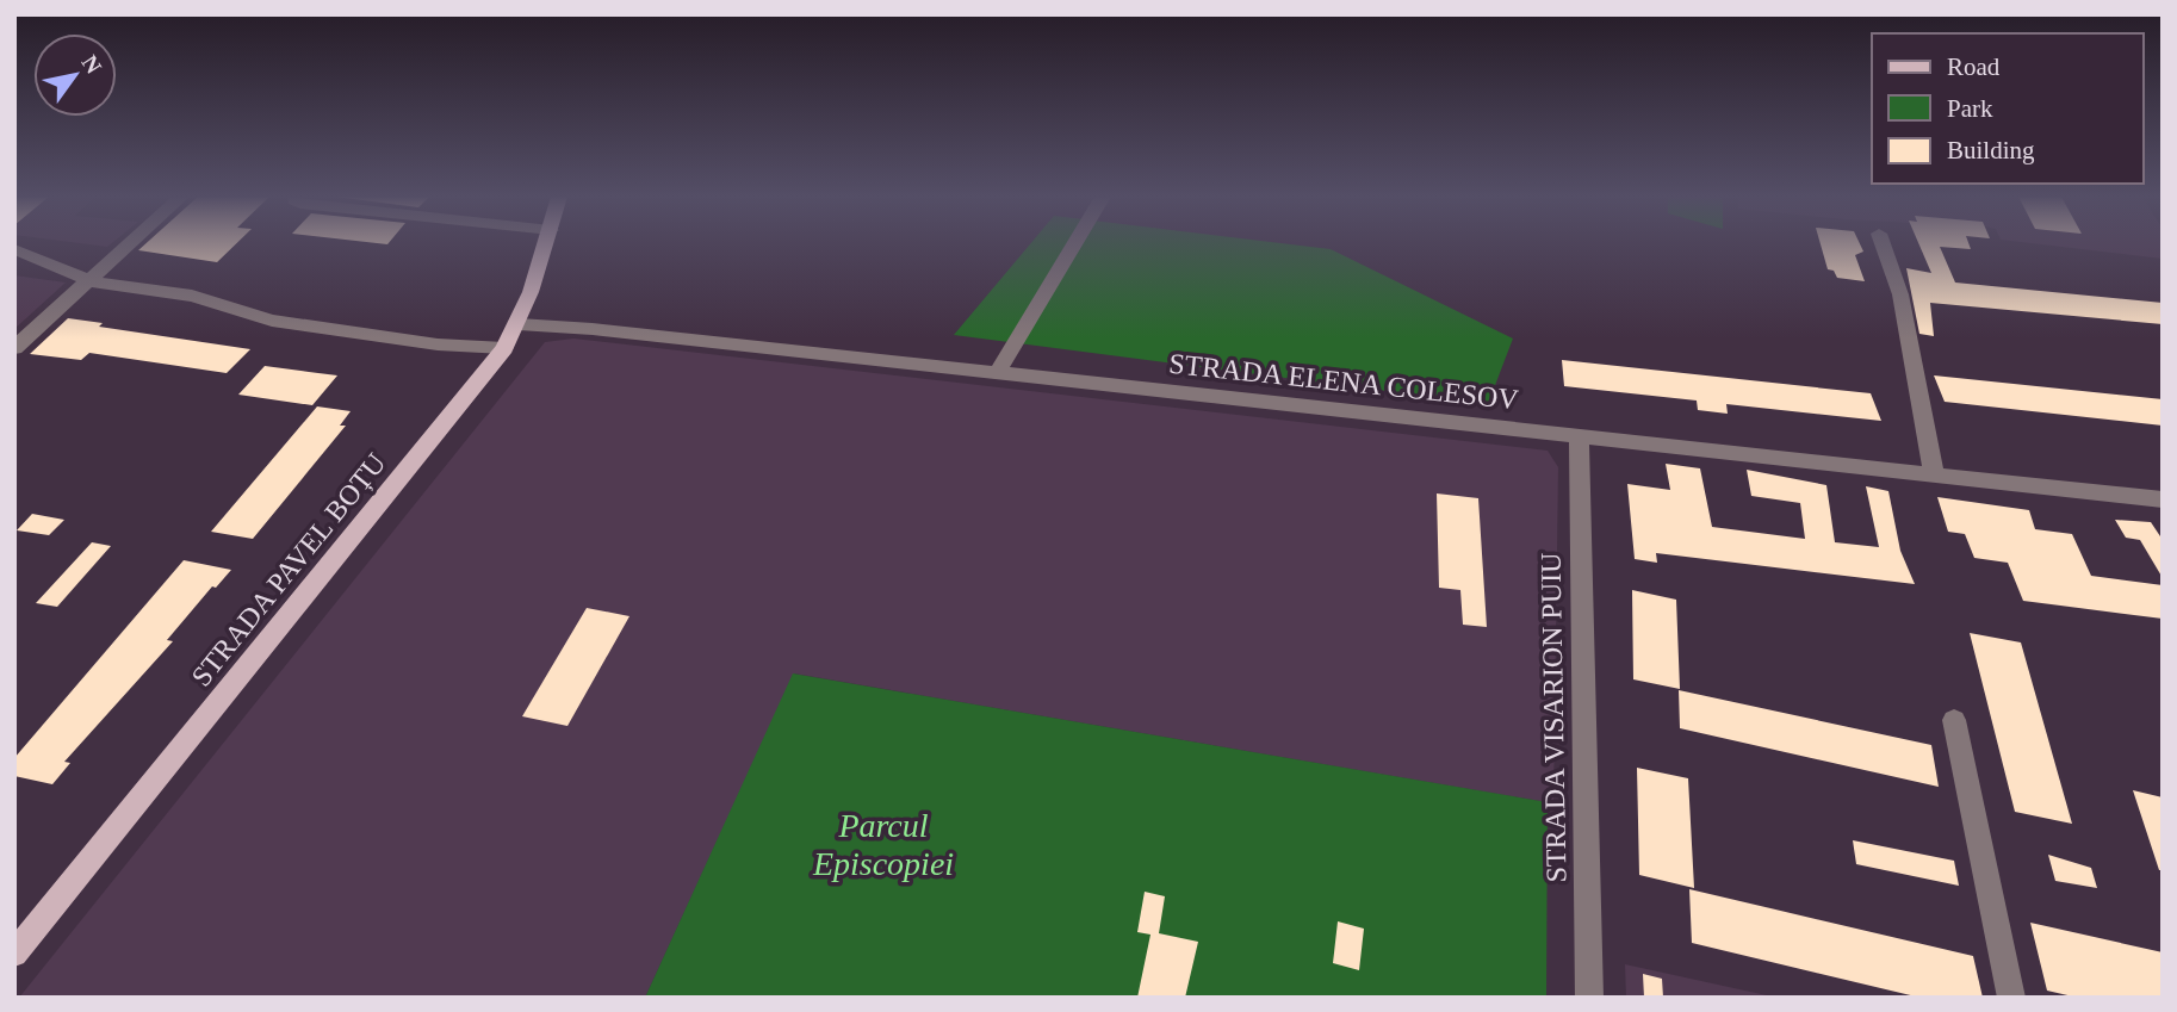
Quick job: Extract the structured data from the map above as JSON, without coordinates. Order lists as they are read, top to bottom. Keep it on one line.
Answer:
{"streets":{"main road":["STRADA PAVEL BOȚU"],"street":["STRADA ELENA COLESOV","STRADA VISARION PUIU"]},"crossings":[["STRADA ELENA COLESOV","STRADA PAVEL BOȚU"],["STRADA ELENA COLESOV","STRADA VISARION PUIU"]],"parks":["Parcul Episcopiei"],"legend":["Road","Park","Building"],"north":"top right"}
